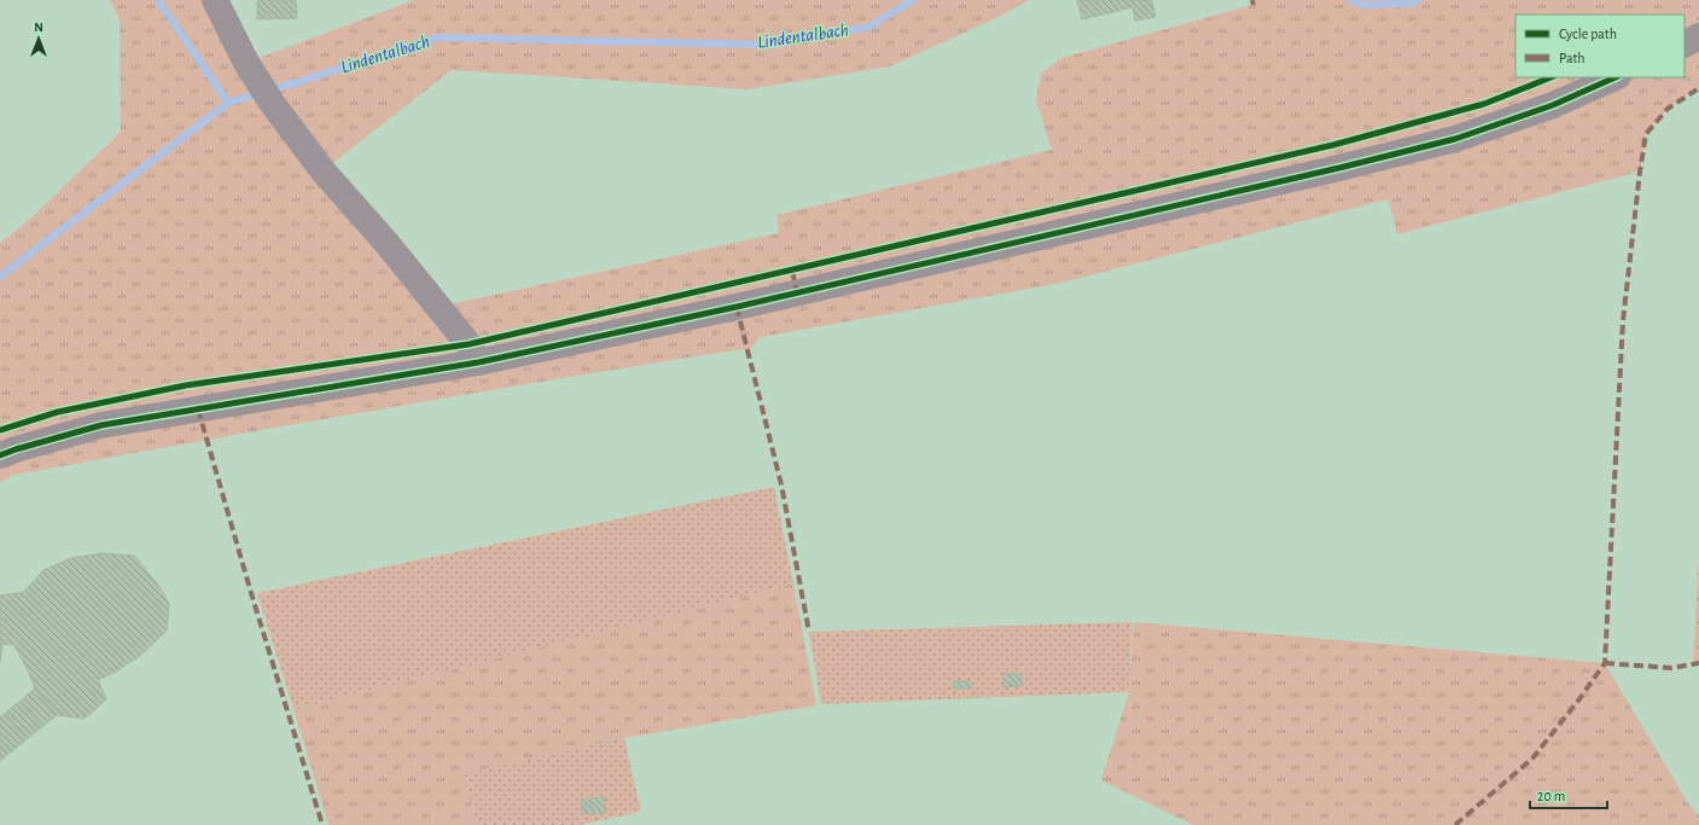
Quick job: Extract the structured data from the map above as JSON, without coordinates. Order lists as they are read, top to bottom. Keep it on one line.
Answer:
{"water":["Lindentalbach"],"legend":["Cycle path","Path"],"scale_bar":"20 m","north":"top"}
